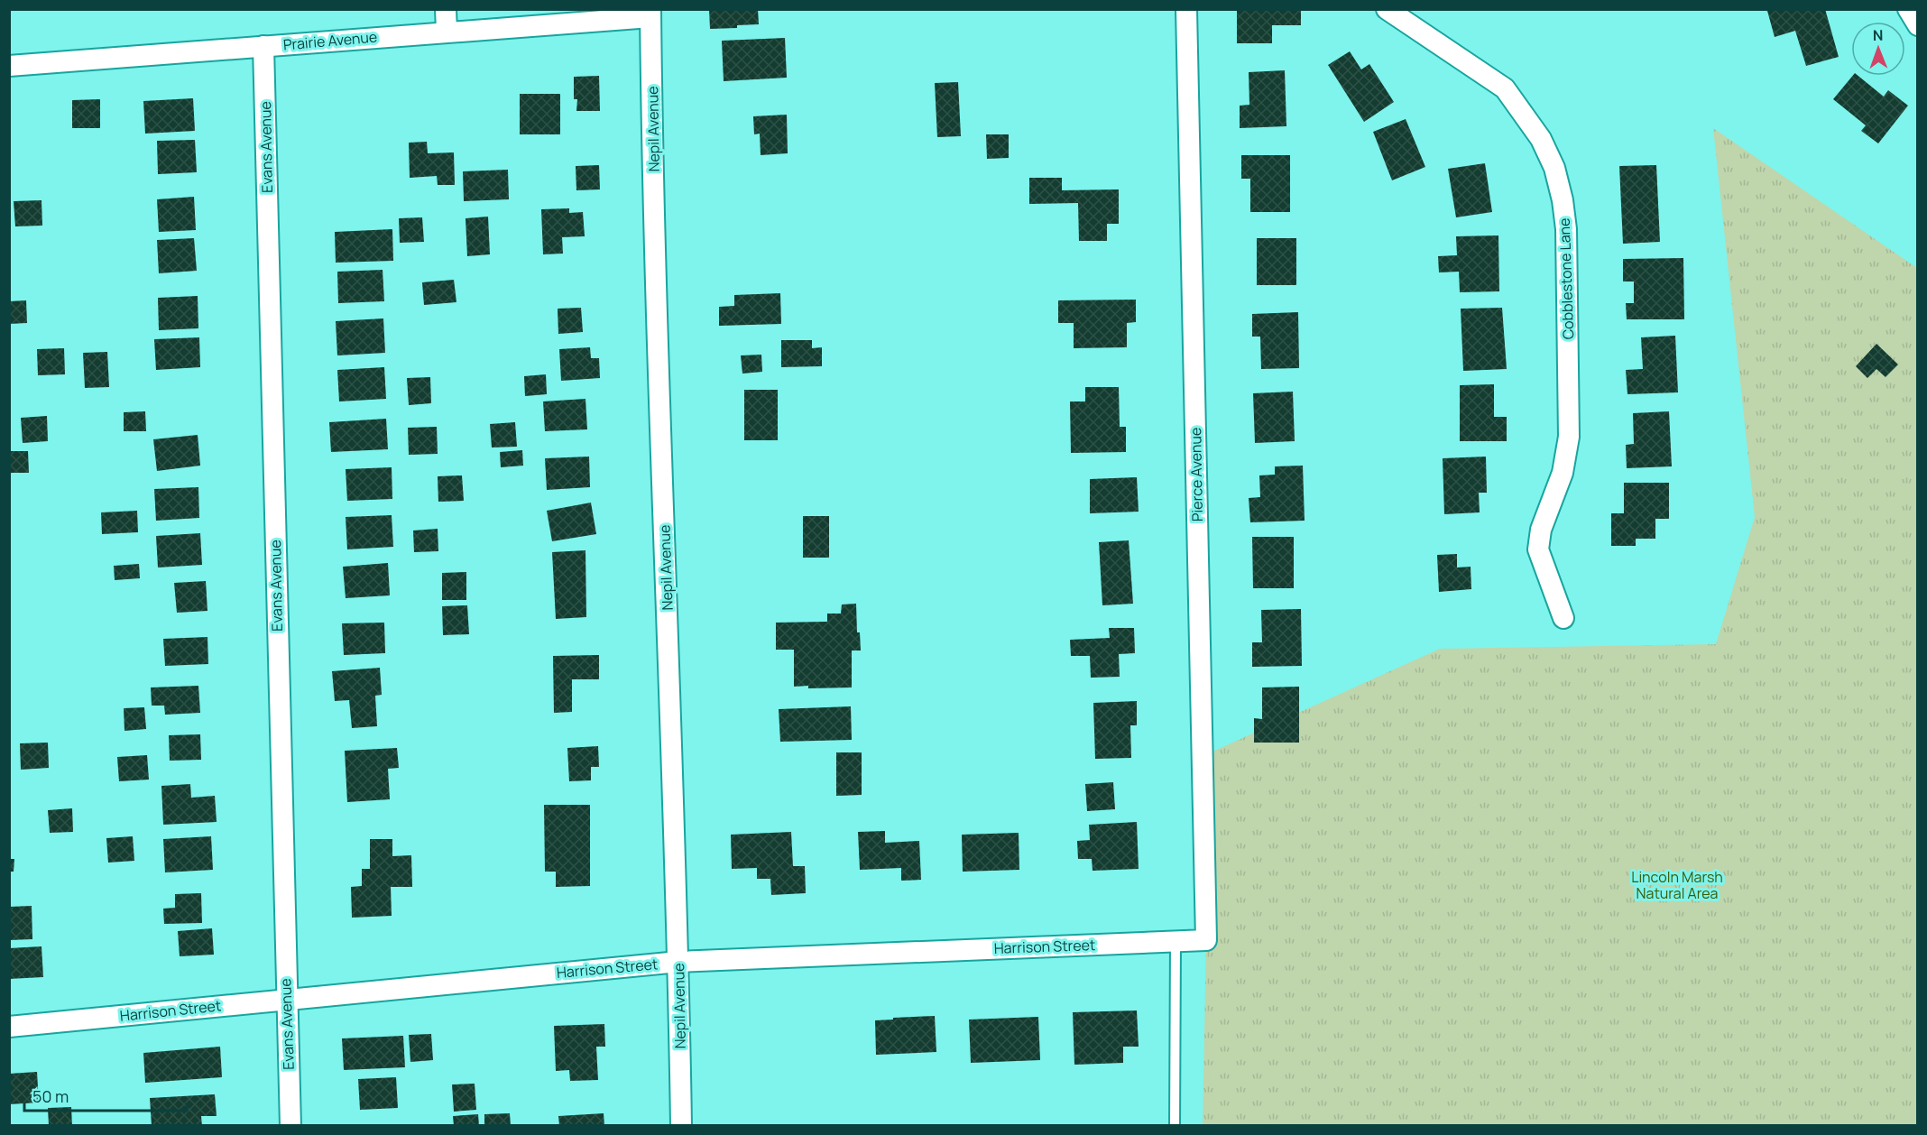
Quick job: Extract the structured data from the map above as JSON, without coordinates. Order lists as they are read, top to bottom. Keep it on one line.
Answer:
{"streets":{"street":["Prairie Avenue","Nepil Avenue","Evans Avenue","Cobblestone Lane","Pierce Avenue","Harrison Street"]},"crossings":[["Prairie Avenue","Nepil Avenue"],["Prairie Avenue","Evans Avenue"],["Nepil Avenue","Harrison Street"],["Evans Avenue","Harrison Street"],["Pierce Avenue","Harrison Street"]],"parks":["Lincoln Marsh Natural Area"],"scale_bar":"50 m","north":"top"}
